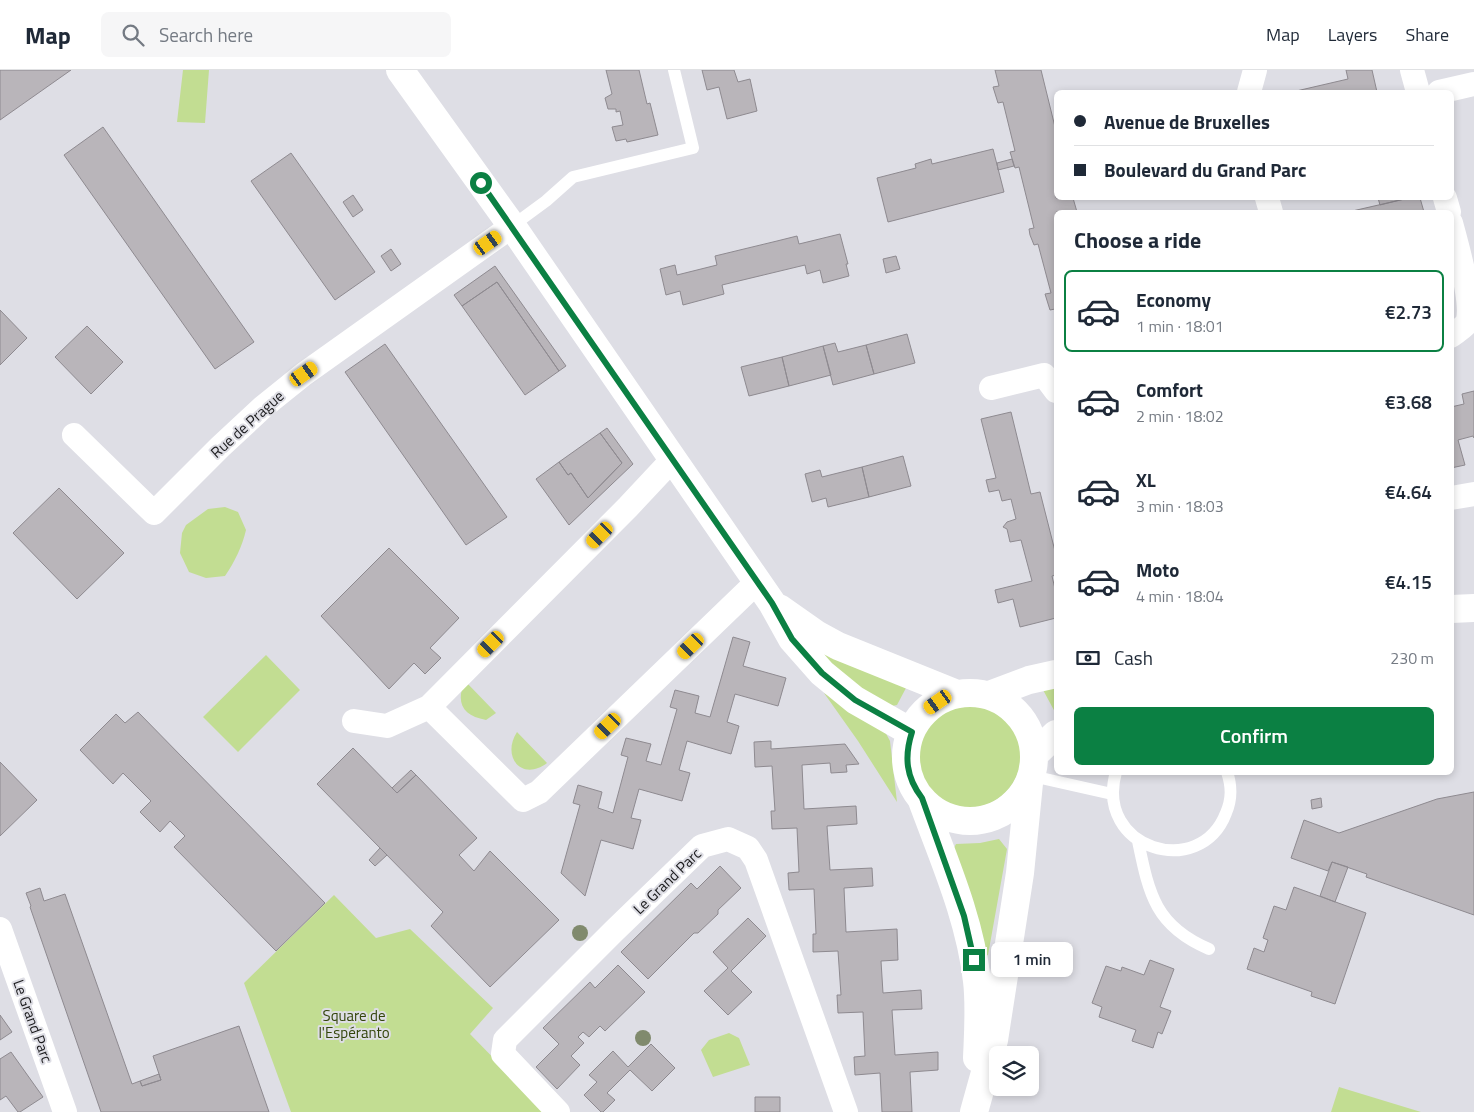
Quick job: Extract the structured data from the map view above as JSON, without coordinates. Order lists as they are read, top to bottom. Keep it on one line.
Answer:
{"streets":{"street":["Rue de Prague","Le Grand Parc"]},"parks":["Square de l'Espéranto"],"page":{"header":"Map","search":"Search here","nav":["Map","Layers","Share"],"banner":["Avenue de Bruxelles","Boulevard du Grand Parc"],"heading":"Choose a ride","list":[{"name":"Economy","note":"1 min · 18:01","value":"€2.73"},{"name":"Comfort","note":"2 min · 18:02","value":"€3.68"},{"name":"XL","note":"3 min · 18:03","value":"€4.64"},{"name":"Moto","note":"4 min · 18:04","value":"€4.15"}],"pay":["Cash","230 m"],"buttons":"Confirm","bubble":"1 min"}}
